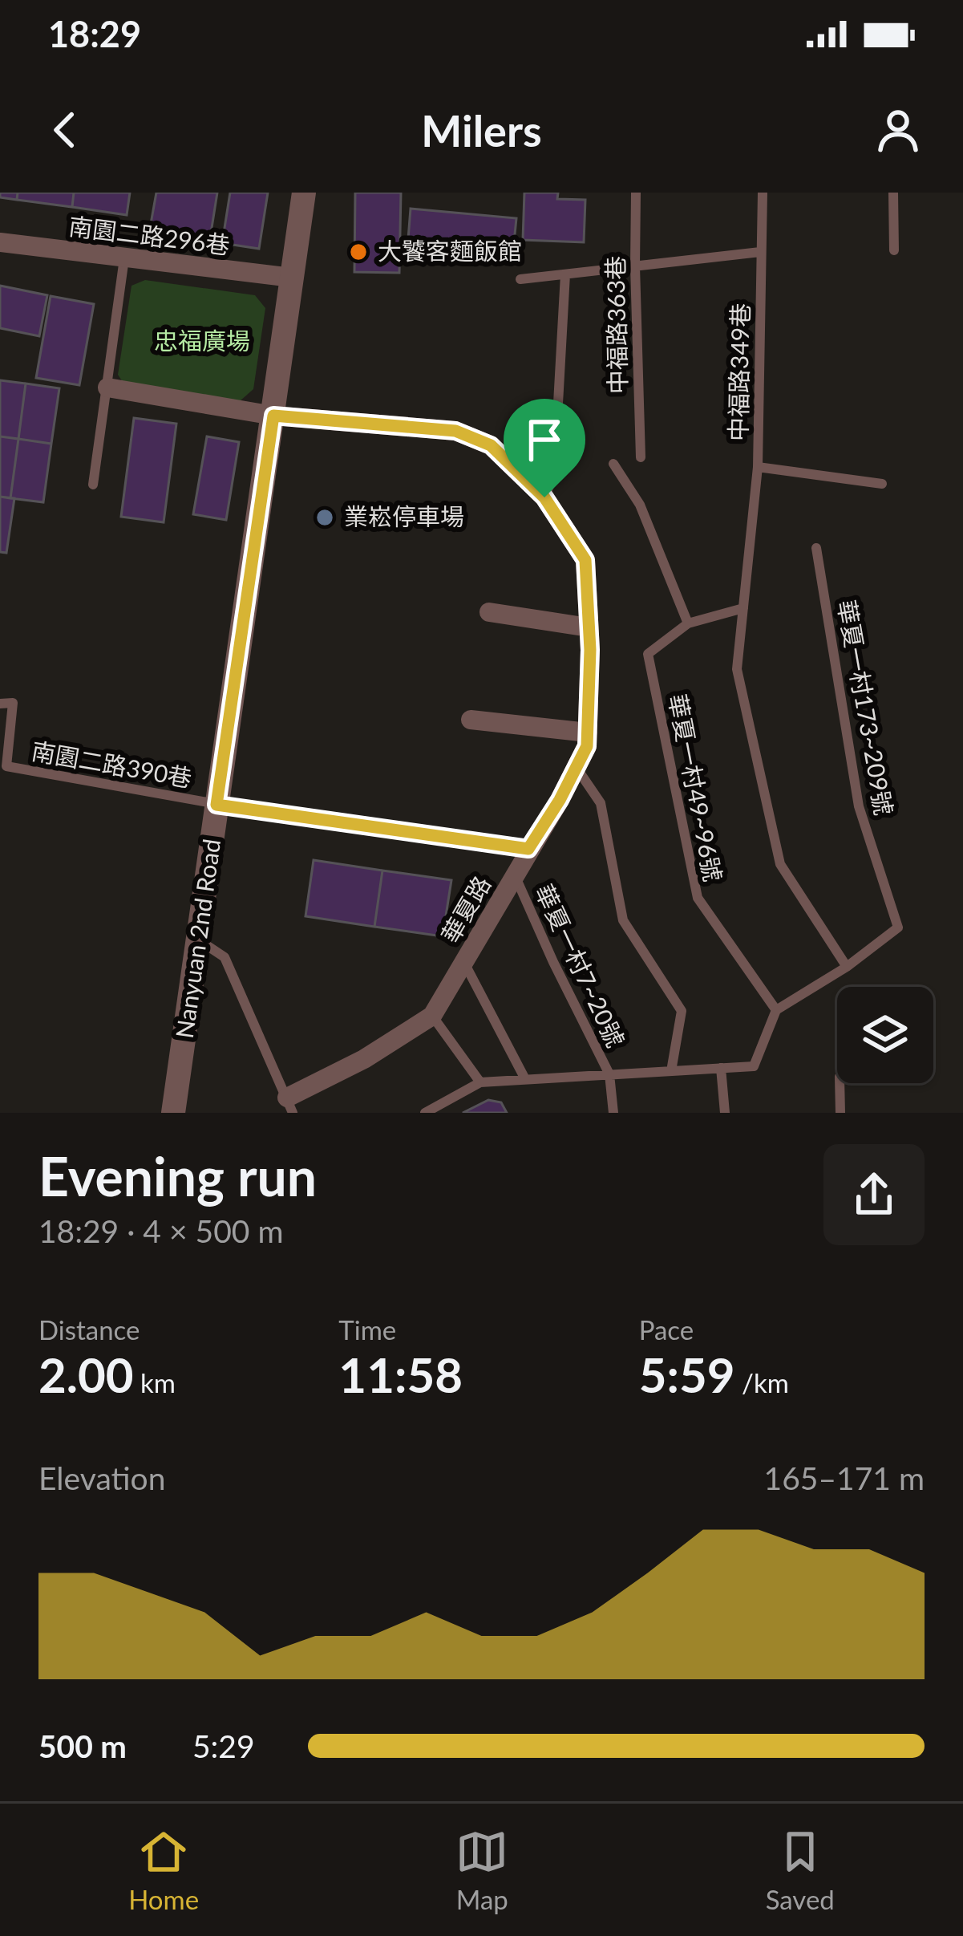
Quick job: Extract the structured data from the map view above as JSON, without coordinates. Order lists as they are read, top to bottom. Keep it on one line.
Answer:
{"streets":{"street":["南園二路296巷","華夏路","Nanyuan 2nd Road"],"lane":["中福路363巷","中福路349巷","華夏一村173~209號","南園二路390巷","華夏一村49~96號","華夏一村7~20號"]},"crossings":[["南園二路296巷","Nanyuan 2nd Road"],["中福路349巷","華夏一村173~209號"],["南園二路390巷","Nanyuan 2nd Road"],["華夏路","Nanyuan 2nd Road"],["華夏路","華夏一村7~20號"]],"parks":["忠福廣場"],"places":["大饕客麵飯館","業崧停車場"],"page":{"status":"18:29","header":"Milers","heading":["Evening run","18:29 · 4 × 500 m"],"stats":[["Distance","2.00 km"],["Time","11:58"],["Pace","5:59 /km"]],"chart":["Elevation","165–171 m"],"list":[{"name":"500 m","note":"5:29"}],"tabs":["Home","Map","Saved"]}}
